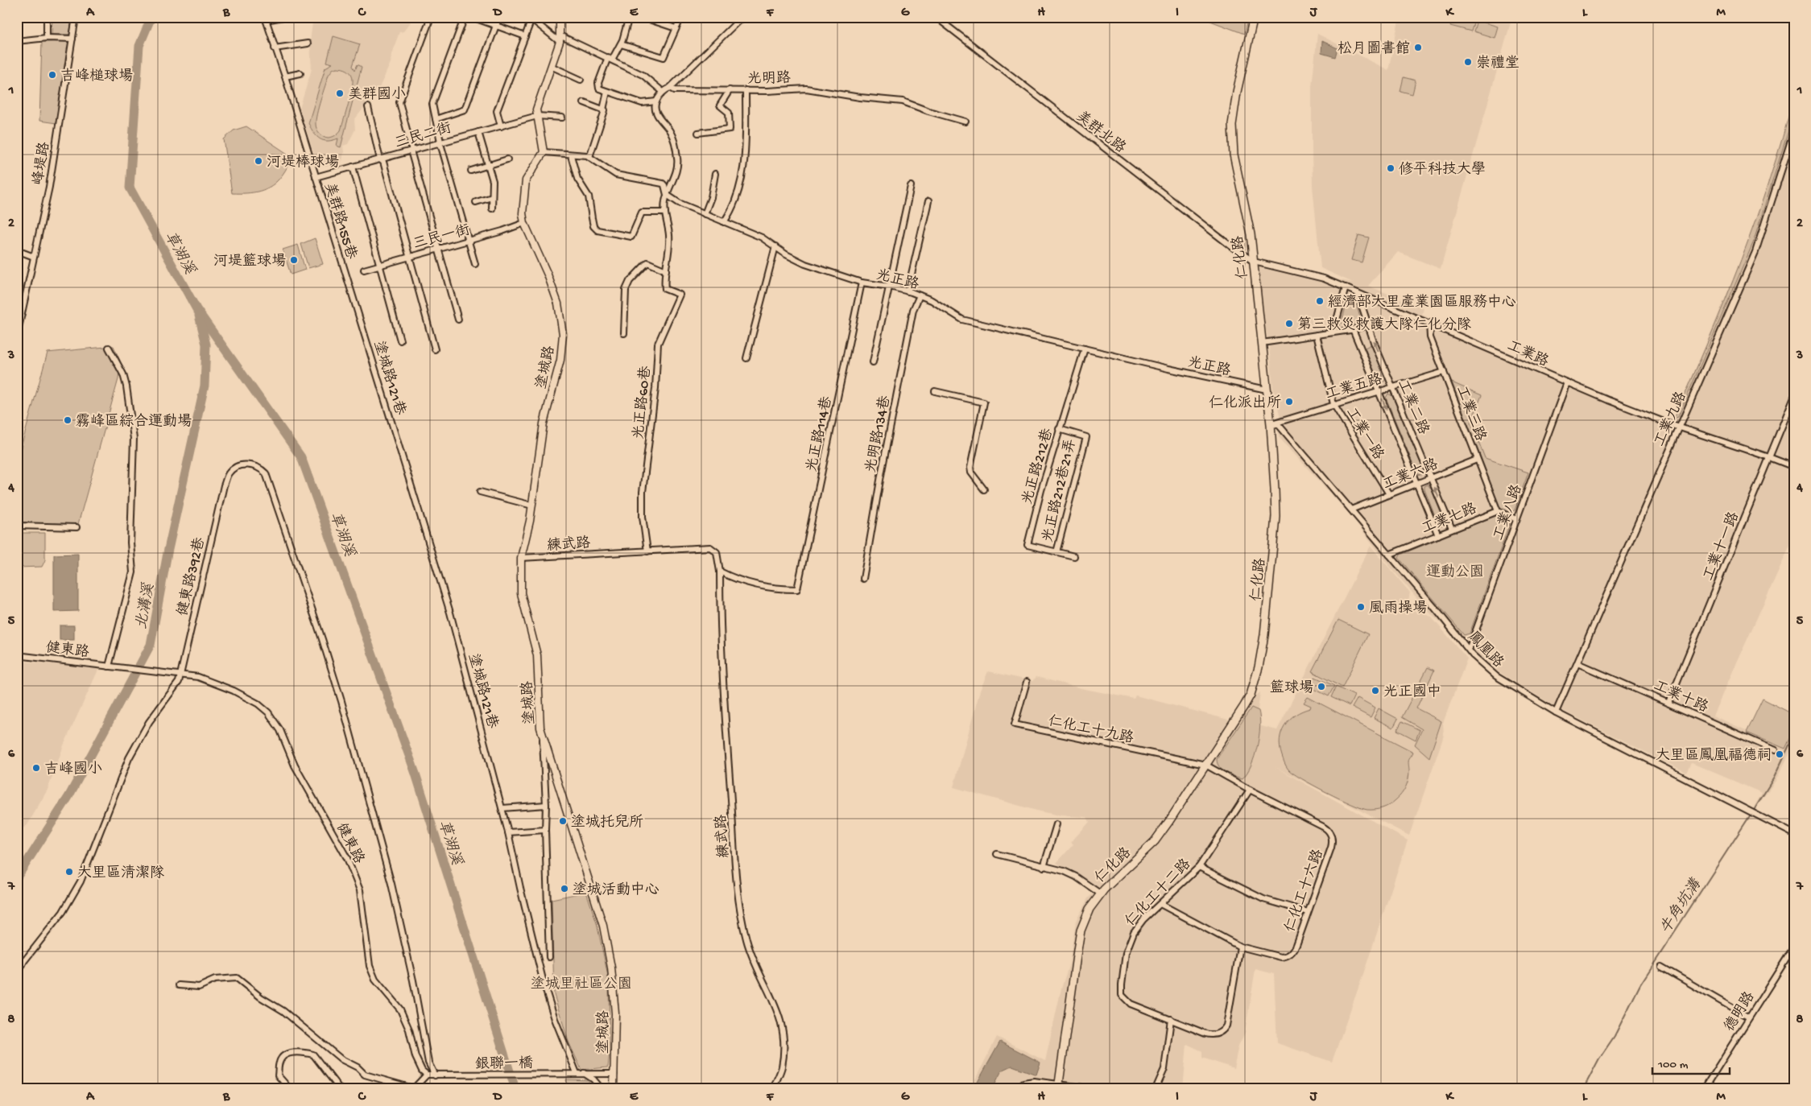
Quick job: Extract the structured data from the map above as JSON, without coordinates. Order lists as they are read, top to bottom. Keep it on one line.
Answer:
{"streets":{"main road":["仁化路"],"street":["光明路","美群北路","三民二街","峰堤路","美群路155巷","三民一街","光正路","工業路","塗城路","塗城路121巷","工業五路","光正路60巷","工業二路","工業三路","工業九路","工業一路","光正路114巷","光明路134巷","光正路212巷","工業六路","光正路212巷21弄","工業八路","工業七路","練武路","工業十一路","健東路392巷","健東路","鳳凰路","工業十路","仁化工十九路","仁化工十六路","仁化工十二路","德明路","銀聯一橋"]},"crossings":[["美群北路","仁化路"],["美群北路","工業路"],["三民二街","美群路155巷"],["美群路155巷","塗城路121巷"],["三民一街","塗城路"],["仁化路","光正路"],["仁化路","工業路"],["仁化路","工業五路"],["仁化路","鳳凰路"],["仁化路","仁化工十九路"],["仁化路","仁化工十六路"],["光正路","塗城路"],["光正路","光正路60巷"],["光正路","光正路114巷"],["光正路","光明路134巷"],["光正路","光正路212巷"],["工業路","工業二路"],["工業路","工業三路"],["工業路","工業九路"],["工業路","工業八路"],["工業路","工業十一路"],["塗城路","練武路"],["塗城路121巷","銀聯一橋"],["工業五路","工業二路"],["工業五路","工業三路"],["工業五路","工業一路"],["工業五路","鳳凰路"],["光正路60巷","練武路"],["工業二路","工業六路"],["工業二路","工業七路"],["工業三路","工業六路"],["工業三路","工業七路"],["工業九路","鳳凰路"],["工業九路","工業十路"],["工業一路","工業六路"],["光正路114巷","練武路"],["光正路212巷","光正路212巷21弄"],["工業六路","鳳凰路"],["工業八路","工業七路"],["工業八路","鳳凰路"],["工業七路","鳳凰路"],["工業十一路","工業十路"],["健東路392巷","健東路"],["健東路392巷","銀聯一橋"],["仁化工十九路","仁化工十六路"],["仁化工十六路","仁化工十二路"]],"water":["草湖溪","北溝溪","牛角坑溝"],"parks":["運動公園","塗城里社區公園"],"places":["松月圖書館","崇禮堂","吉峰槌球場","美群國小","河堤棒球場","修平科技大學","河堤籃球場","經濟部大里產業園區服務中心","第三救災救護大隊仁化分隊","仁化派出所","霧峰區綜合運動場","風雨操場","籃球場","光正國中","大里區鳳凰福德祠","吉峰國小","塗城托兒所","大里區清潔隊","塗城活動中心"],"scale_bar":"100 m","grid":{"columns":["A","B","C","D","E","F","G","H","I","J","K","L","M"],"rows":["1","2","3","4","5","6","7","8"]}}
